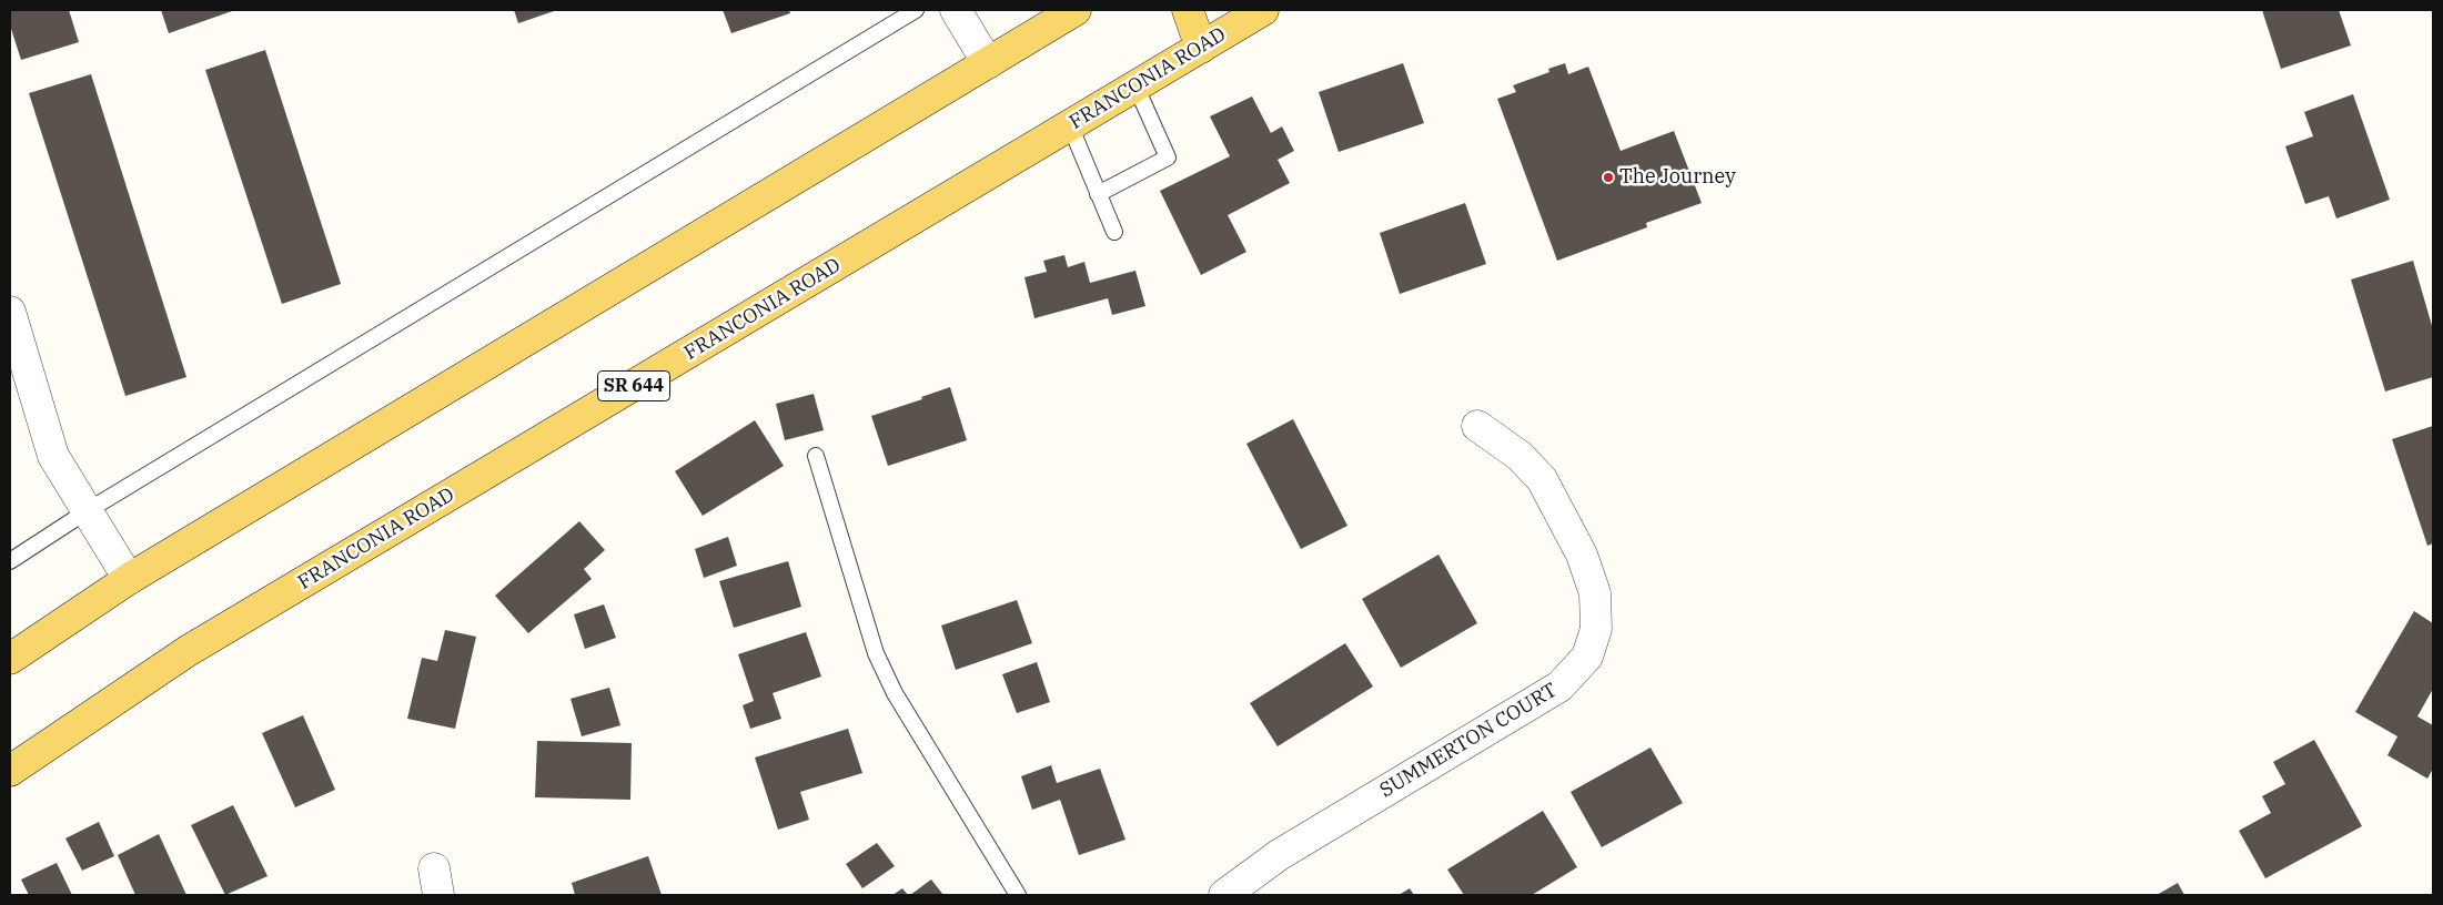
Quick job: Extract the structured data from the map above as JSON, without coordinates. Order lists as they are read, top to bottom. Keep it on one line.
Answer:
{"streets":{"main road":["FRANCONIA ROAD","SR 644"],"street":["SUMMERTON COURT"]},"places":["The Journey"]}
